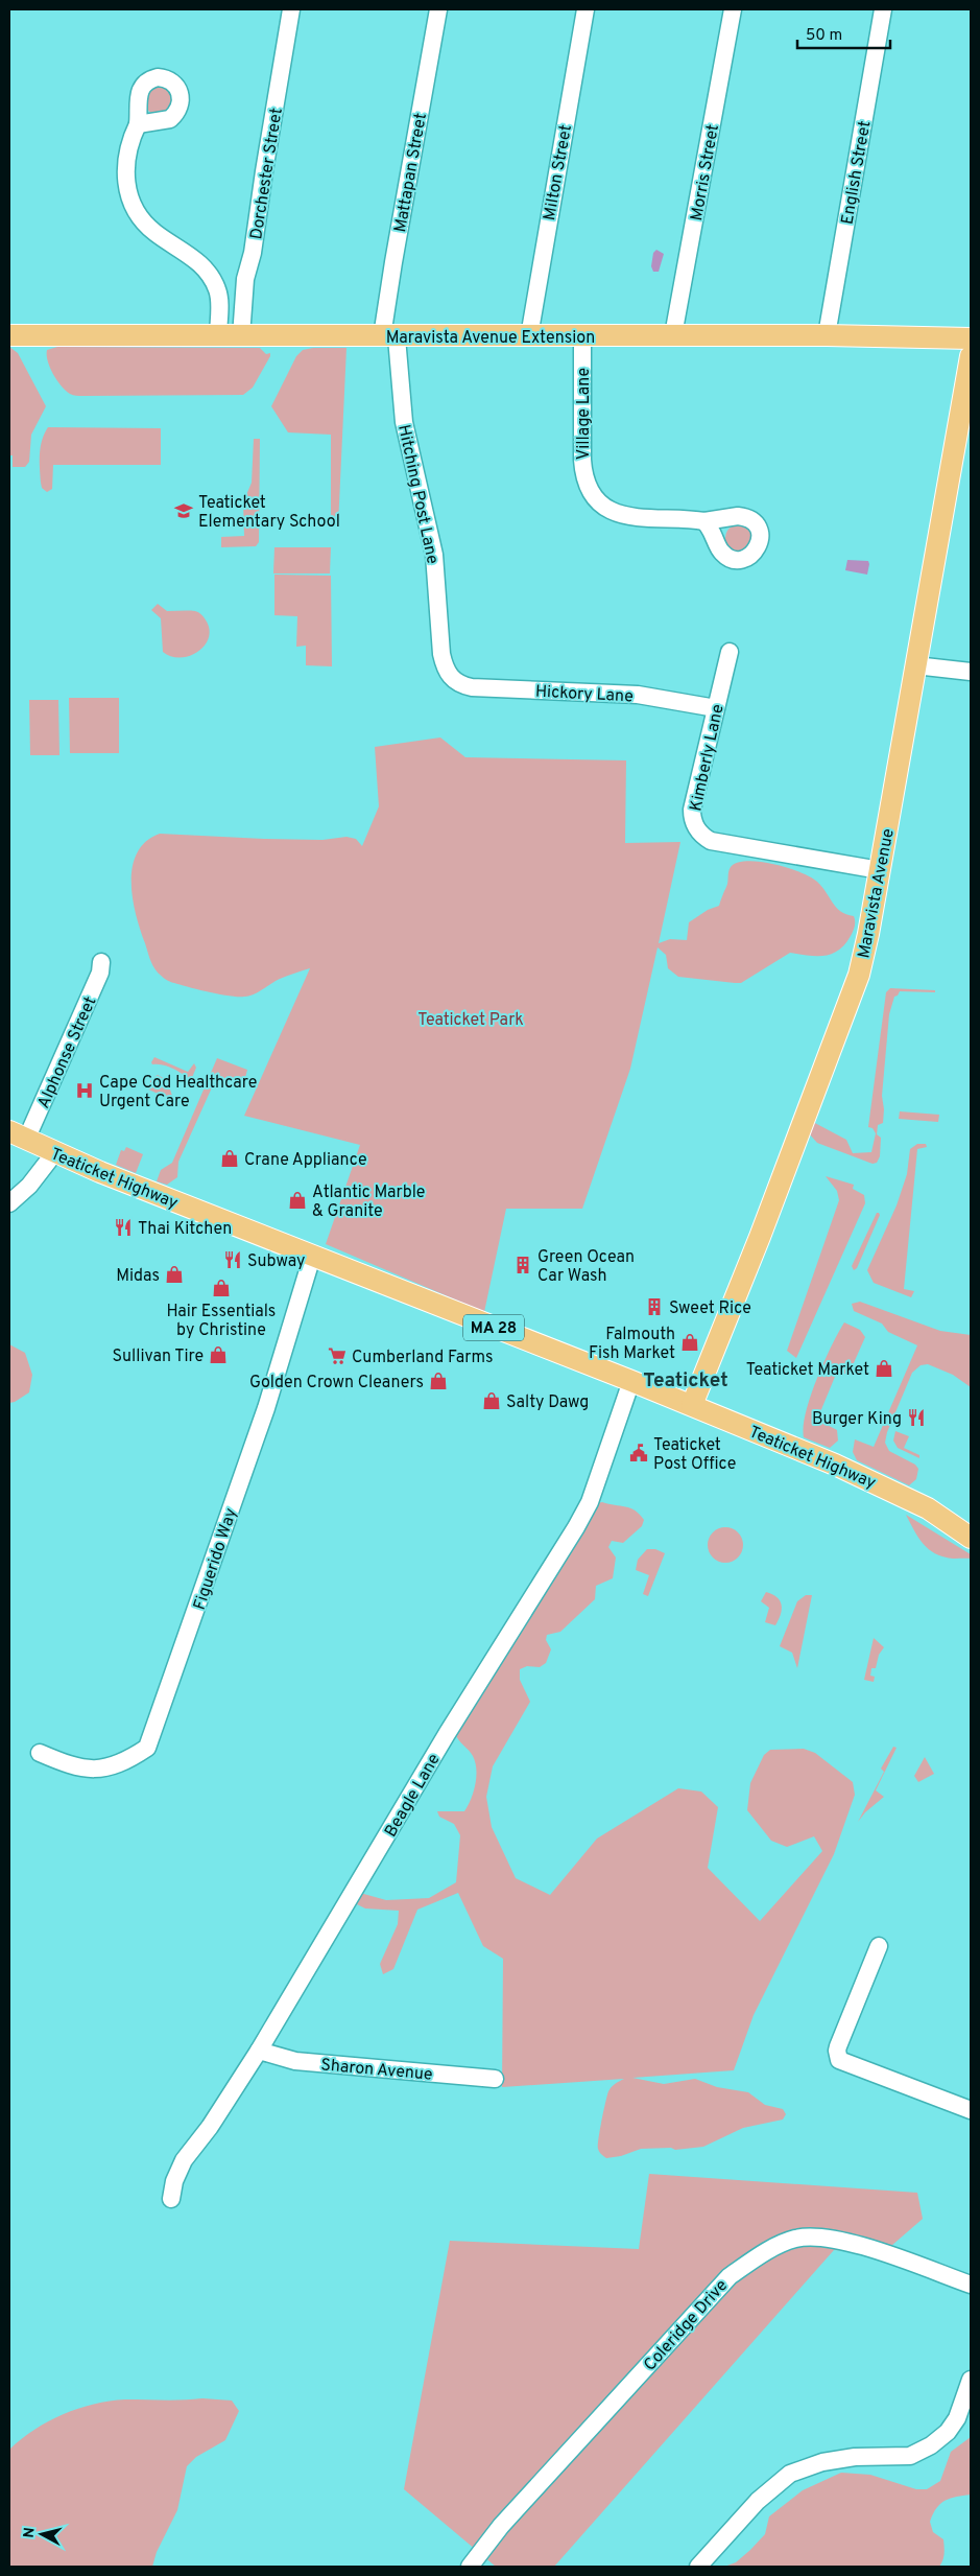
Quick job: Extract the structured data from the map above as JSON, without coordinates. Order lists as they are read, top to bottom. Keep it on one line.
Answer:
{"streets":{"main road":["Maravista Avenue Extension","Maravista Avenue","Teaticket Highway","MA 28"],"street":["Mattapan Street","Milton Street","Morris Street","English Street","Dorchester Street","Village Lane","Hitching Post Lane","Hickory Lane","Kimberly Lane","Alphonse Street","Figuerido Way","Beagle Lane","Sharon Avenue","Coleridge Drive"]},"crossings":[["Mattapan Street","Maravista Avenue Extension"],["Mattapan Street","Hitching Post Lane"],["Milton Street","Maravista Avenue Extension"],["Morris Street","Maravista Avenue Extension"],["English Street","Maravista Avenue Extension"],["Dorchester Street","Maravista Avenue Extension"],["Maravista Avenue Extension","Village Lane"],["Maravista Avenue Extension","Hitching Post Lane"],["Hitching Post Lane","Hickory Lane"],["Hickory Lane","Kimberly Lane"],["Kimberly Lane","Maravista Avenue"],["Maravista Avenue","Teaticket Highway"],["Alphonse Street","Teaticket Highway"],["Teaticket Highway","Figuerido Way"],["Teaticket Highway","Beagle Lane"],["Beagle Lane","Sharon Avenue"]],"districts":["Teaticket"],"parks":["Teaticket Park"],"places":{"school or university":["Teaticket Elementary School"],"hospital":["Cape Cod Healthcare Urgent Care"],"shop":["Crane Appliance","Atlantic Marble & Granite","Midas","Hair Essentials by Christine","Falmouth Fish Market","Sullivan Tire","Teaticket Market","Golden Crown Cleaners","Salty Dawg"],"restaurant":["Thai Kitchen","Subway","Burger King"],"building":["Green Ocean Car Wash","Sweet Rice"],"supermarket":["Cumberland Farms"],"public building":["Teaticket Post Office"]},"scale_bar":"50 m","north":"left"}
